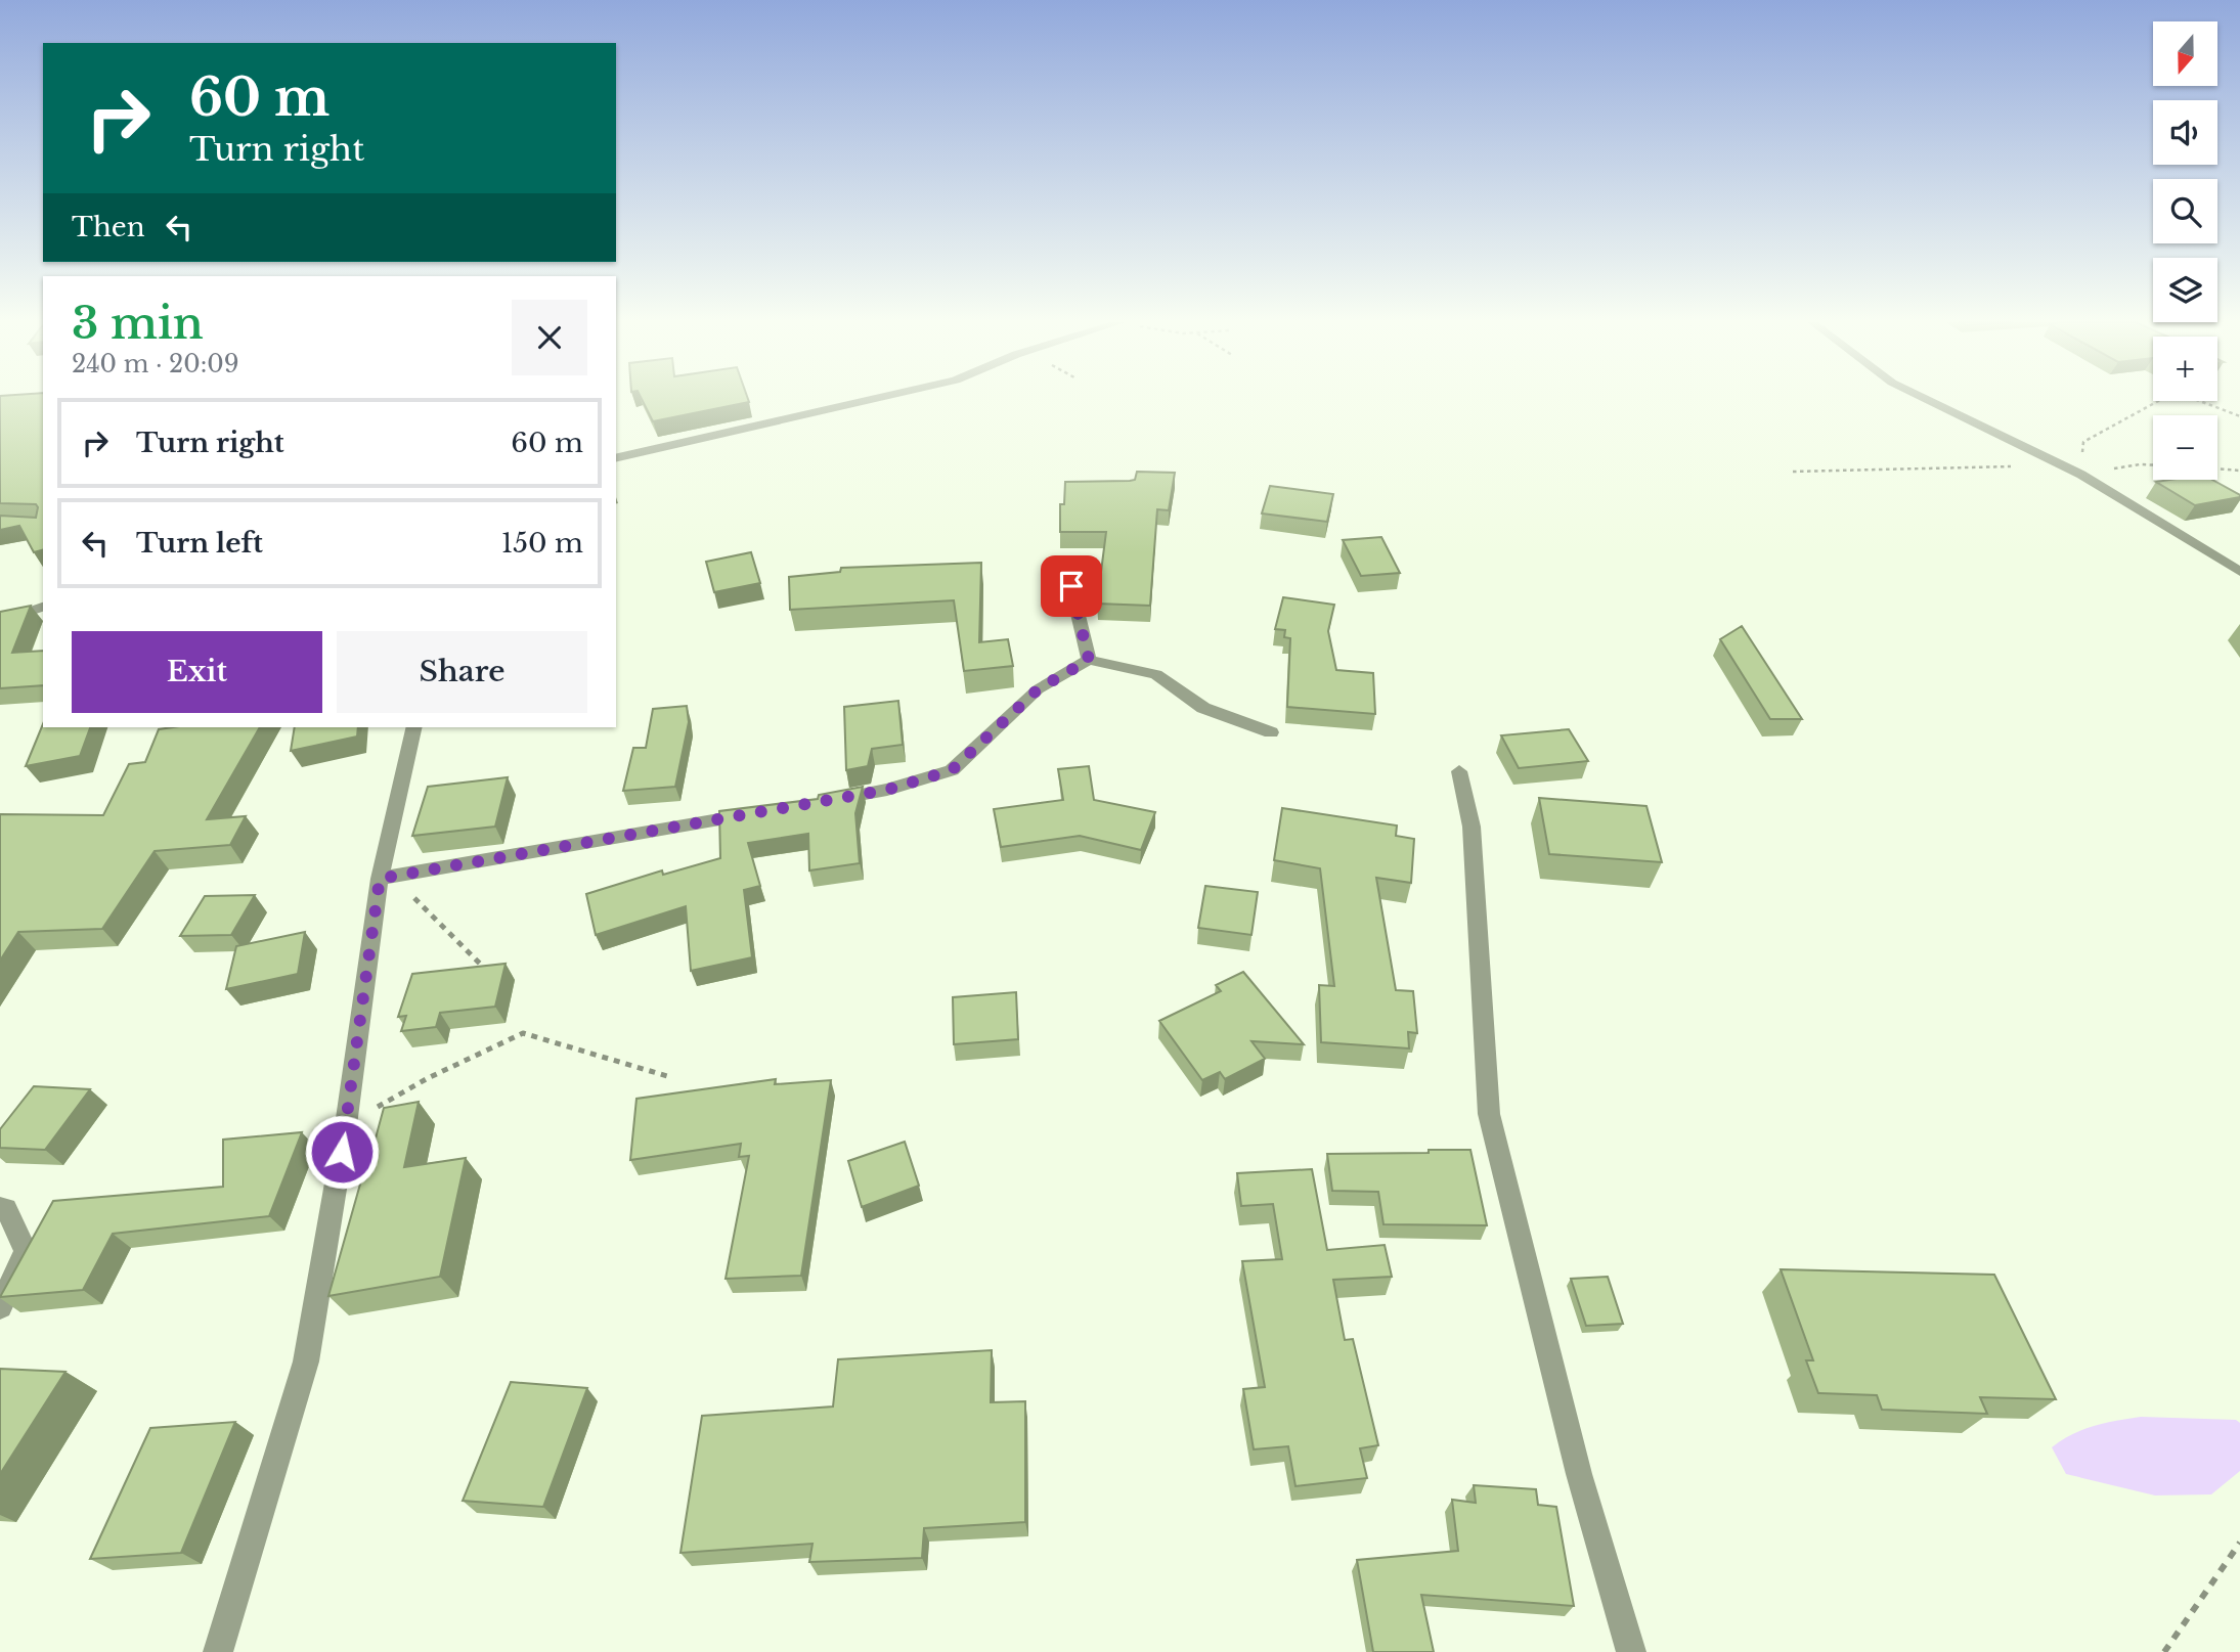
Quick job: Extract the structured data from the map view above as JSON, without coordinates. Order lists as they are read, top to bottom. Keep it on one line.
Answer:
{"north":"bottom","page":{"map_buttons":["+","−"],"turn":["60 m","Turn right"],"then":"Then","heading":["3 min","240 m · 20:09"],"list":[{"name":"Turn right","value":"60 m"},{"name":"Turn left","value":"150 m"}],"buttons":["Exit","Share"]}}
